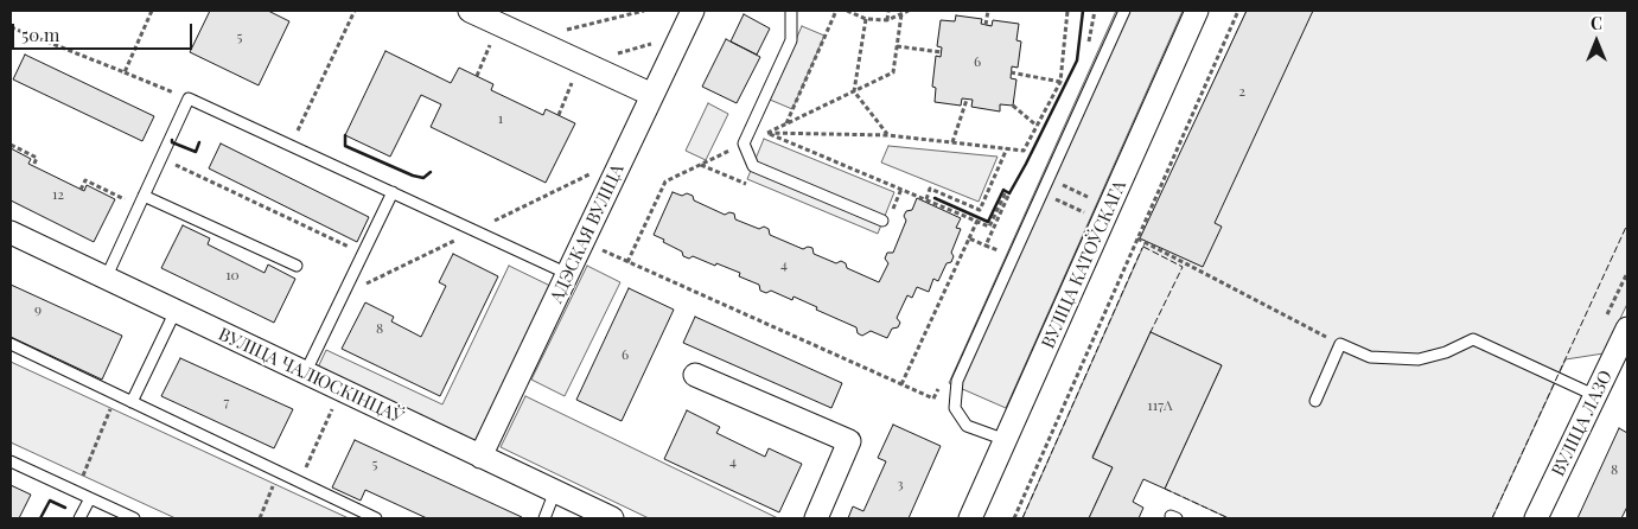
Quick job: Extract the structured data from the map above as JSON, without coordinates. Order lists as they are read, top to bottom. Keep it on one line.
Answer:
{"streets":{"street":["АДЭСКАЯ ВУЛІЦА","ВУЛІЦА КАТОЎСКАГА","ВУЛІЦА ЧАЛЮСКІНЦАЎ","ВУЛІЦА ЛАЗО"]},"crossings":[["АДЭСКАЯ ВУЛІЦА","ВУЛІЦА ЧАЛЮСКІНЦАЎ"]],"house_numbers":["5","6","2","1","12","4","10","9","8","6","7","117А","4","5","8","3"],"scale_bar":"50 m","north":"top"}
